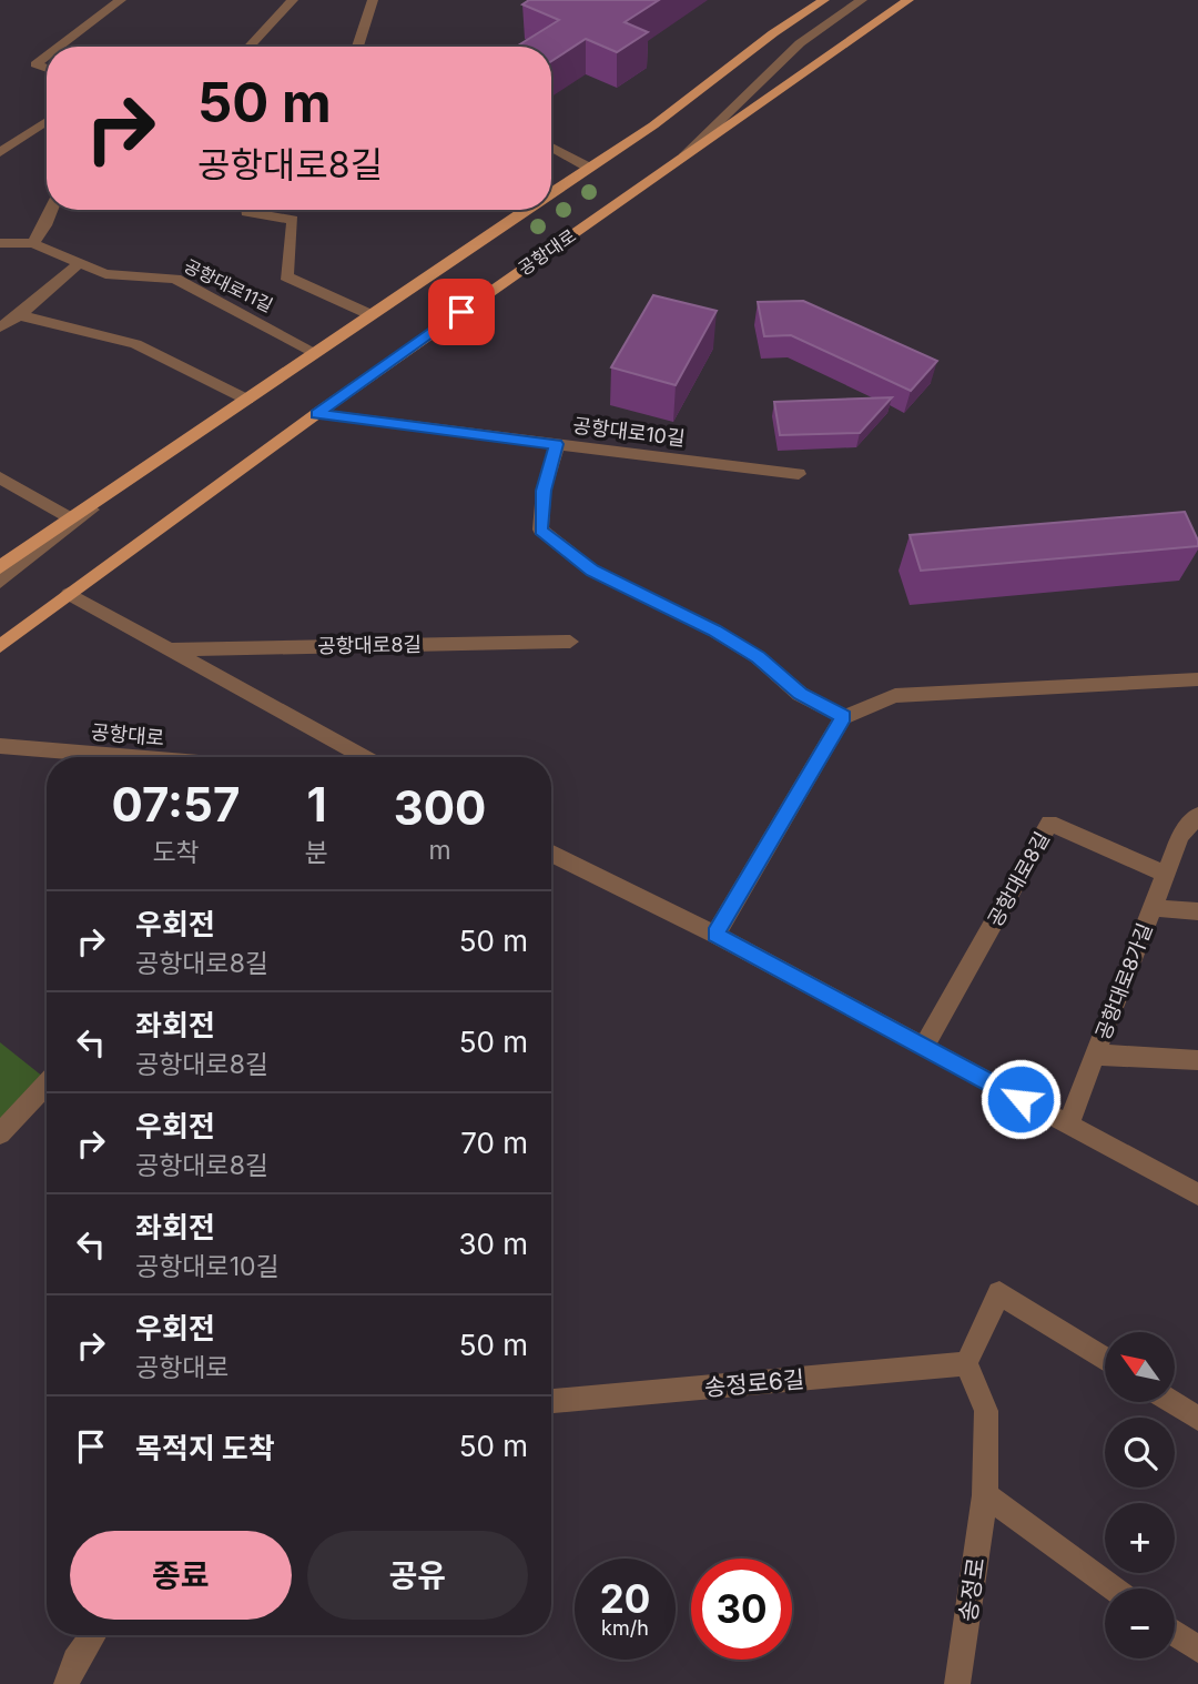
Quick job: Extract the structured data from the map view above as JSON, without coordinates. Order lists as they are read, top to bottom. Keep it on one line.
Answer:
{"streets":{"main road":["공항대로"],"street":["공항대로11길","공항대로10길","공항대로8길","공항대로8가길","송정로6길","송정로"]},"crossings":[["공항대로","공항대로10길"],["공항대로8길","공항대로8가길"],["송정로6길","송정로"]],"north":"top left","page":{"turn":["50 m","공항대로8길"],"eta":["07:57","도착","1","분","300","m"],"list":[{"name":"우회전","note":"공항대로8길","value":"50 m"},{"name":"좌회전","note":"공항대로8길","value":"50 m"},{"name":"우회전","note":"공항대로8길","value":"70 m"},{"name":"좌회전","note":"공항대로10길","value":"30 m"},{"name":"우회전","note":"공항대로","value":"50 m"},{"name":"목적지 도착","value":"50 m"}],"map_buttons":["+","−"],"buttons":["종료","공유"],"speed":"20 km/h","limit":"30"}}
